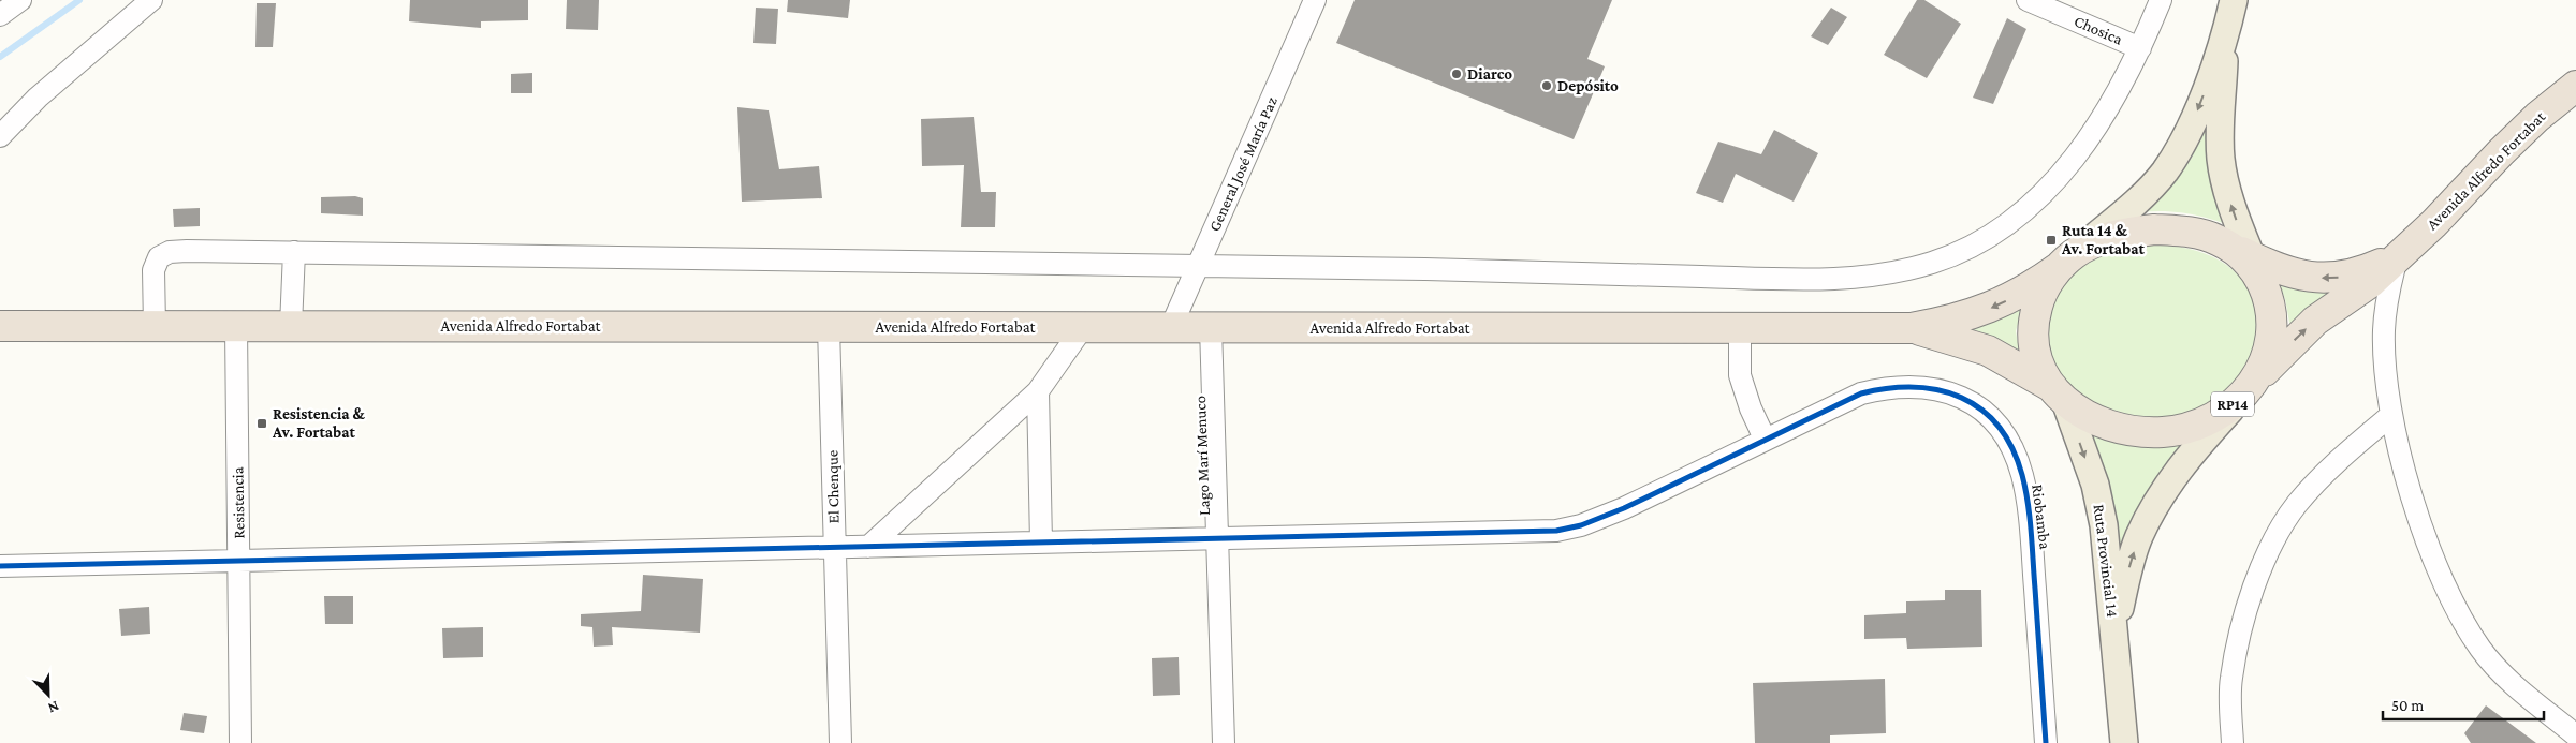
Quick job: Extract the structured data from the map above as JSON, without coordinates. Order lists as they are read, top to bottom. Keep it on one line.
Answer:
{"streets":{"highway":["Avenida Alfredo Fortabat","RP14","Ruta Provincial 14"],"street":["Chosica","General José María Paz","Lago Marí Menuco","El Chenque","Resistencia","Riobamba"]},"crossings":[["General José María Paz","Avenida Alfredo Fortabat"],["Avenida Alfredo Fortabat","Lago Marí Menuco"],["Avenida Alfredo Fortabat","El Chenque"],["Avenida Alfredo Fortabat","Resistencia"],["Avenida Alfredo Fortabat","Ruta Provincial 14"],["Lago Marí Menuco","Riobamba"],["El Chenque","Riobamba"],["Resistencia","Riobamba"]],"places":{"other":["Diarco","Depósito"],"transit":["Ruta 14 & Av. Fortabat","Resistencia & Av. Fortabat"]},"scale_bar":"50 m","north":"bottom right"}
